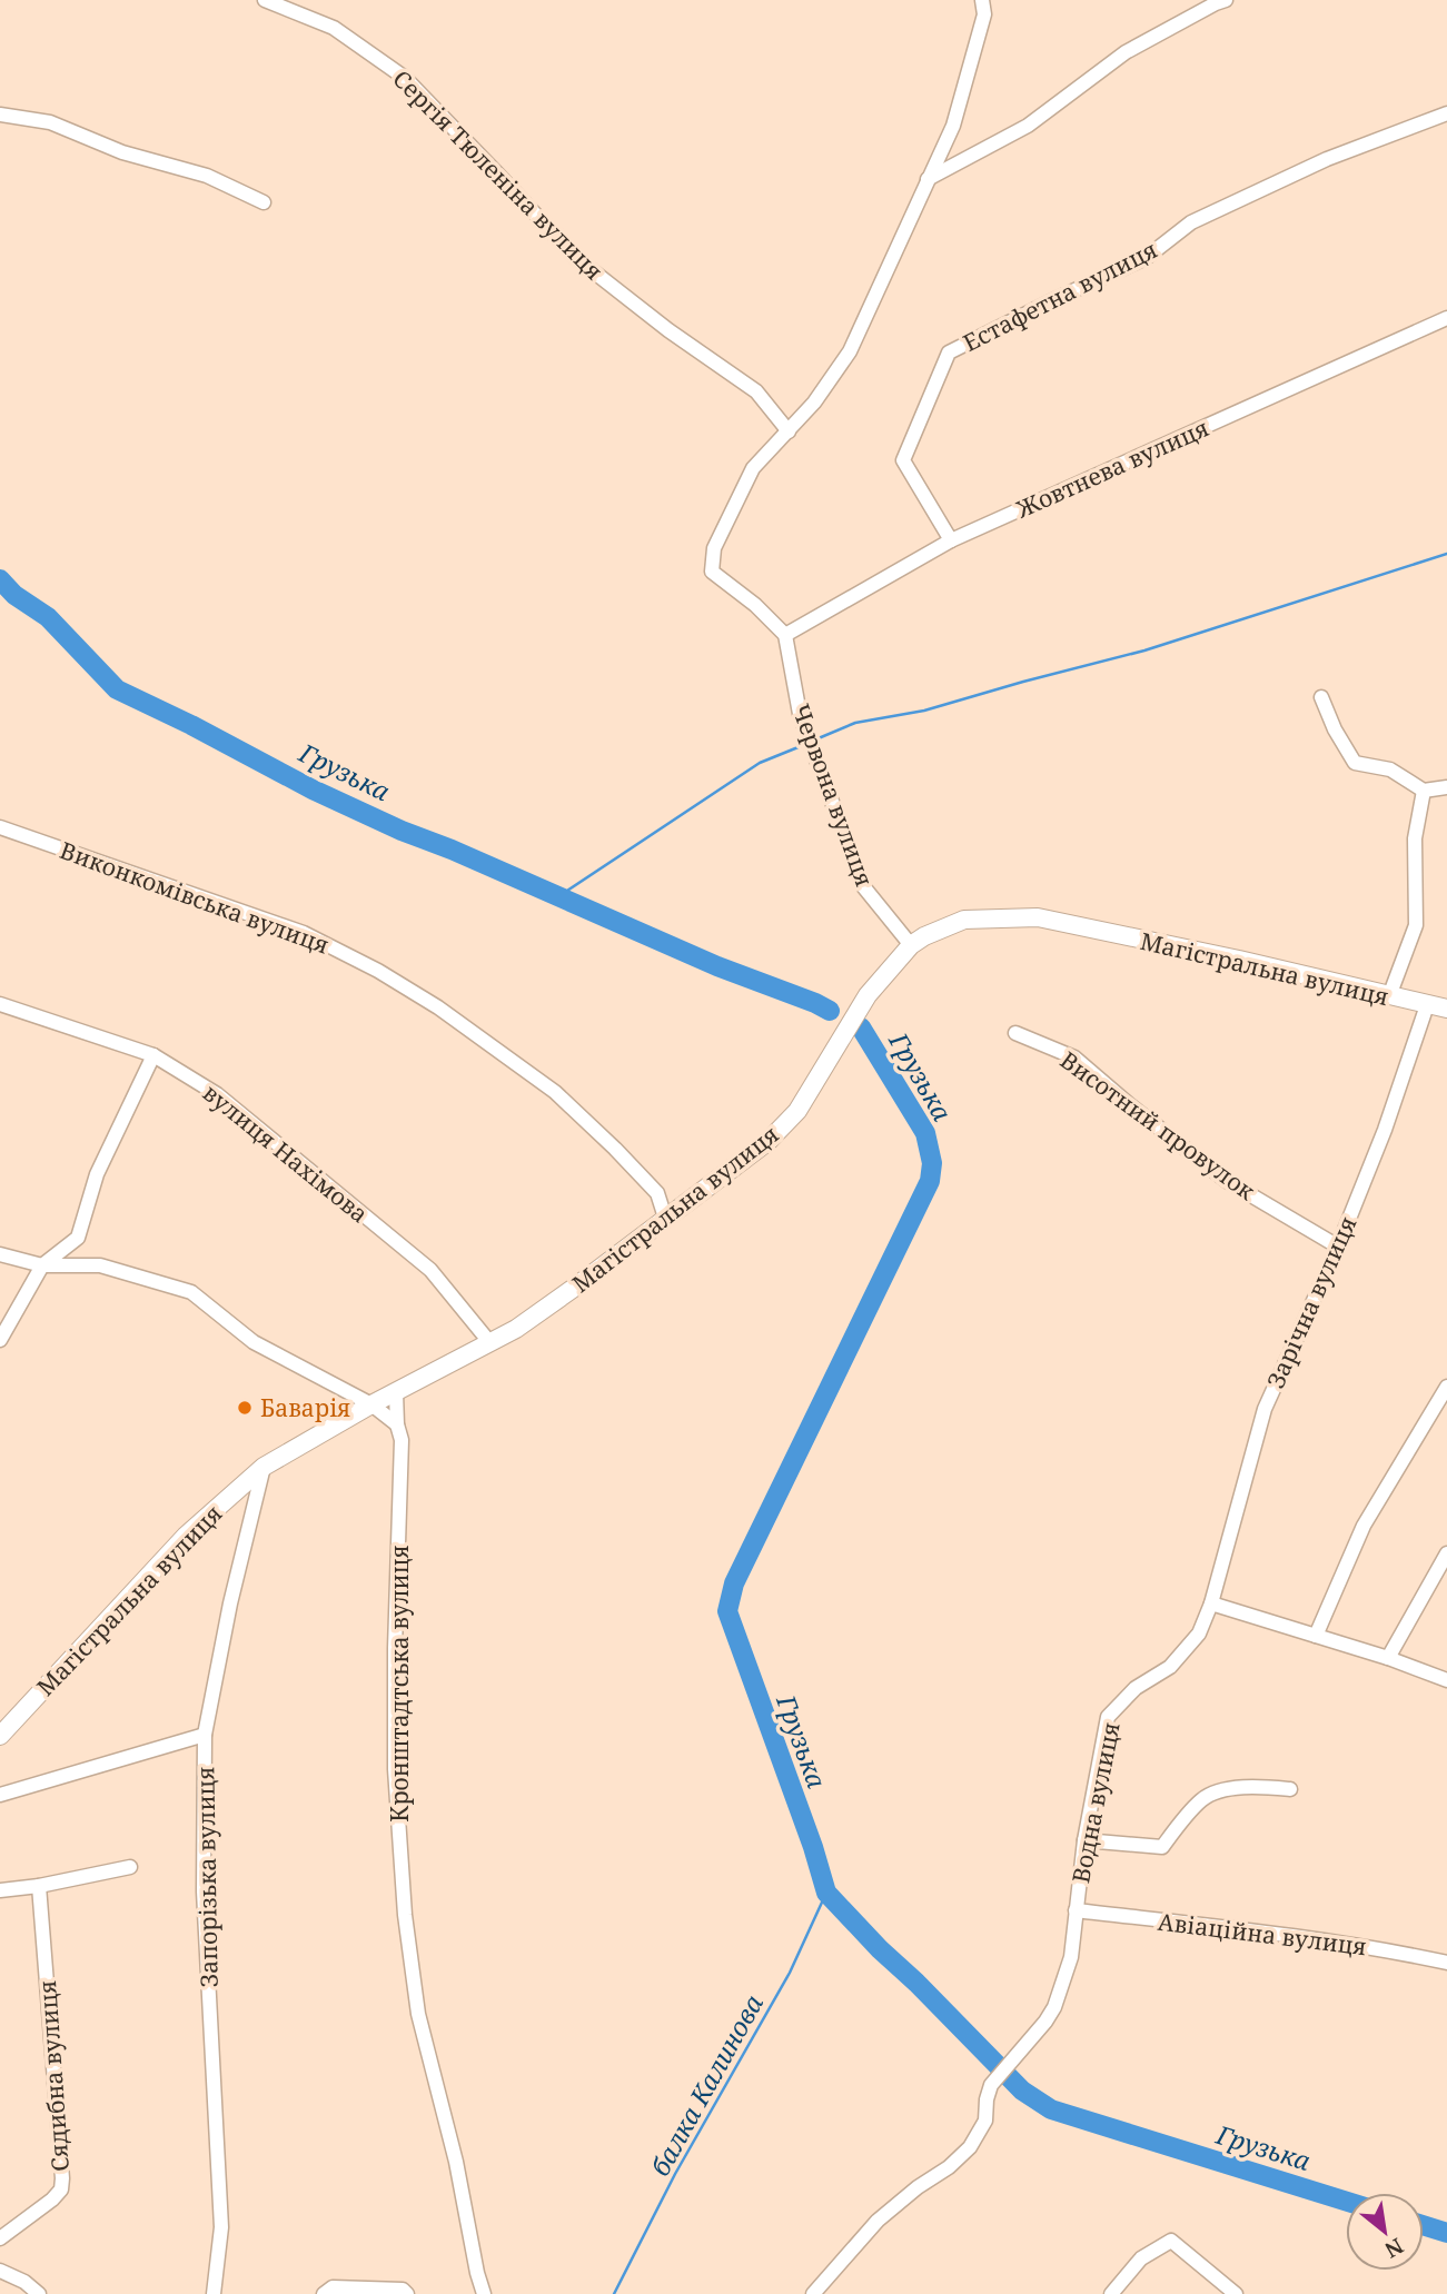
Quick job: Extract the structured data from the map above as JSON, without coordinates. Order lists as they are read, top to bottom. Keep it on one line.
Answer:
{"streets":{"main road":["Магістральна вулиця"],"street":["Сергія Тюленіна вулиця","Естафетна вулиця","Жовтнева вулиця","Червона вулиця","Виконкомівська вулиця","Висотний провулок","вулиця Нахімова","Зарічна вулиця","Кронштадтська вулиця","Водна вулиця","Запорізька вулиця","Авіаційна вулиця","Сядибна вулиця"]},"crossings":[["Естафетна вулиця","Жовтнева вулиця"],["Жовтнева вулиця","Червона вулиця"],["Червона вулиця","Магістральна вулиця"],["Виконкомівська вулиця","Магістральна вулиця"],["Магістральна вулиця","вулиця Нахімова"],["Магістральна вулиця","Зарічна вулиця"],["Магістральна вулиця","Кронштадтська вулиця"],["Магістральна вулиця","Запорізька вулиця"],["Висотний провулок","Зарічна вулиця"],["Зарічна вулиця","Водна вулиця"],["Водна вулиця","Авіаційна вулиця"]],"water":["Грузька","балка Калинова"],"places":["Баварія"],"north":"bottom right"}
